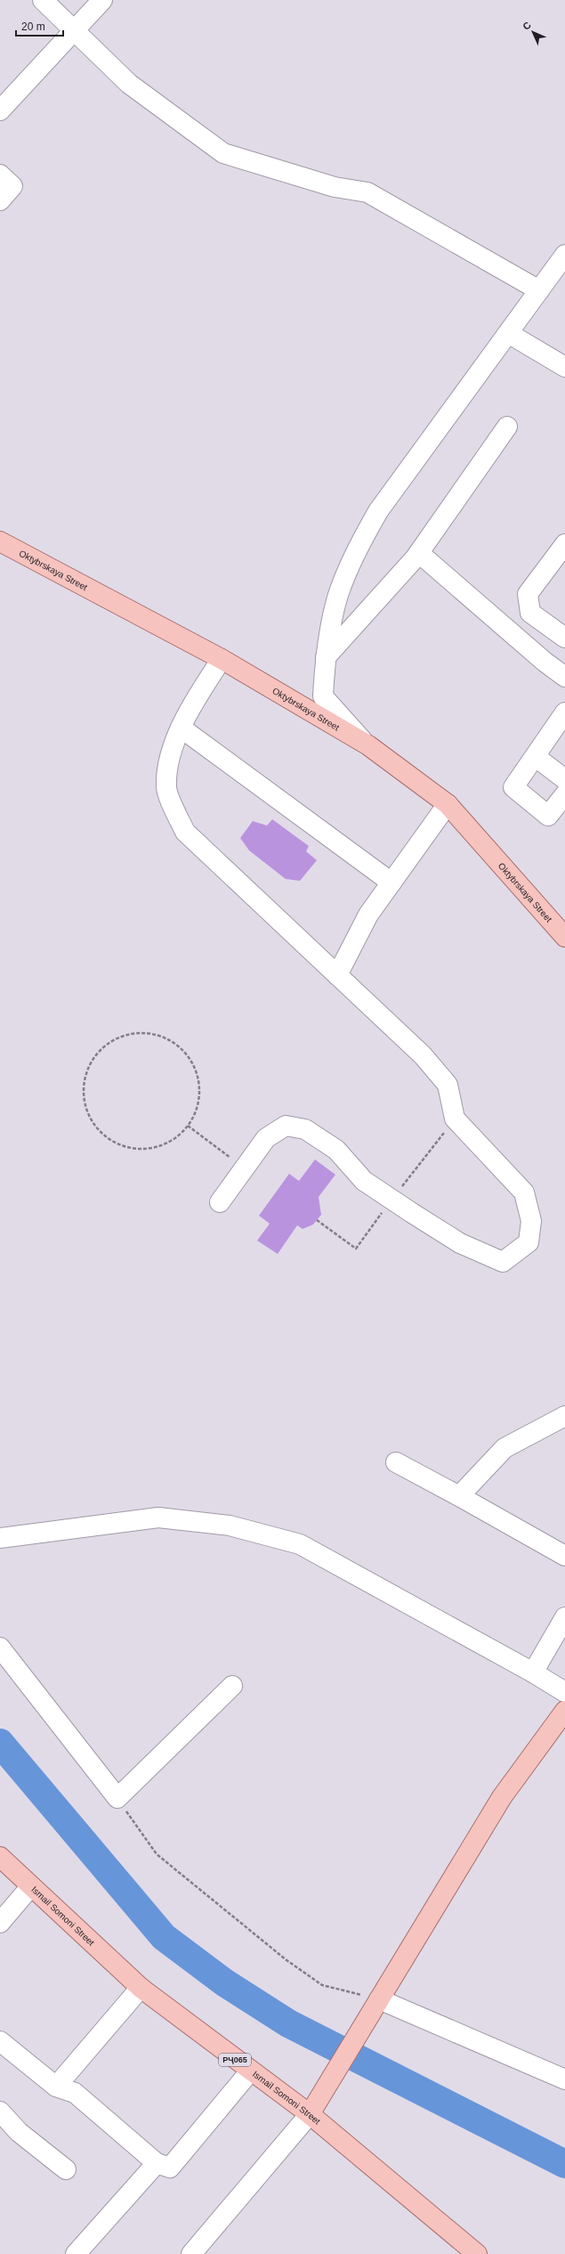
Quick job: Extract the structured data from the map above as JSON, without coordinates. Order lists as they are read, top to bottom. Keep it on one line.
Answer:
{"streets":{"main road":["Oktybrskaya Street","Ismail Somoni Street","РҶ065"]},"scale_bar":"20 m","north":"top left"}
